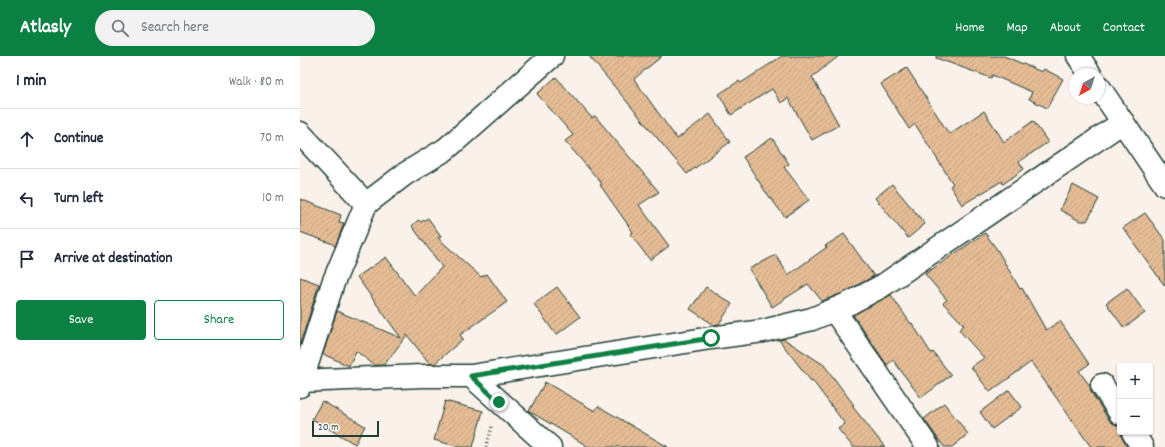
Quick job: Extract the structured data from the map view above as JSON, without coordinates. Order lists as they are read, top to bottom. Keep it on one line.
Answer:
{"scale_bar":"20 m","north":"bottom left","page":{"header":"Atlasly","search":"Search here","nav":["Home","Map","About","Contact"],"heading":["1 min","Walk · 80 m"],"list":[["Continue","70 m"],["Turn left","10 m"],"Arrive at destination"],"buttons":["Save","Share"],"map_buttons":["+","−"],"scale":"20 m"}}
